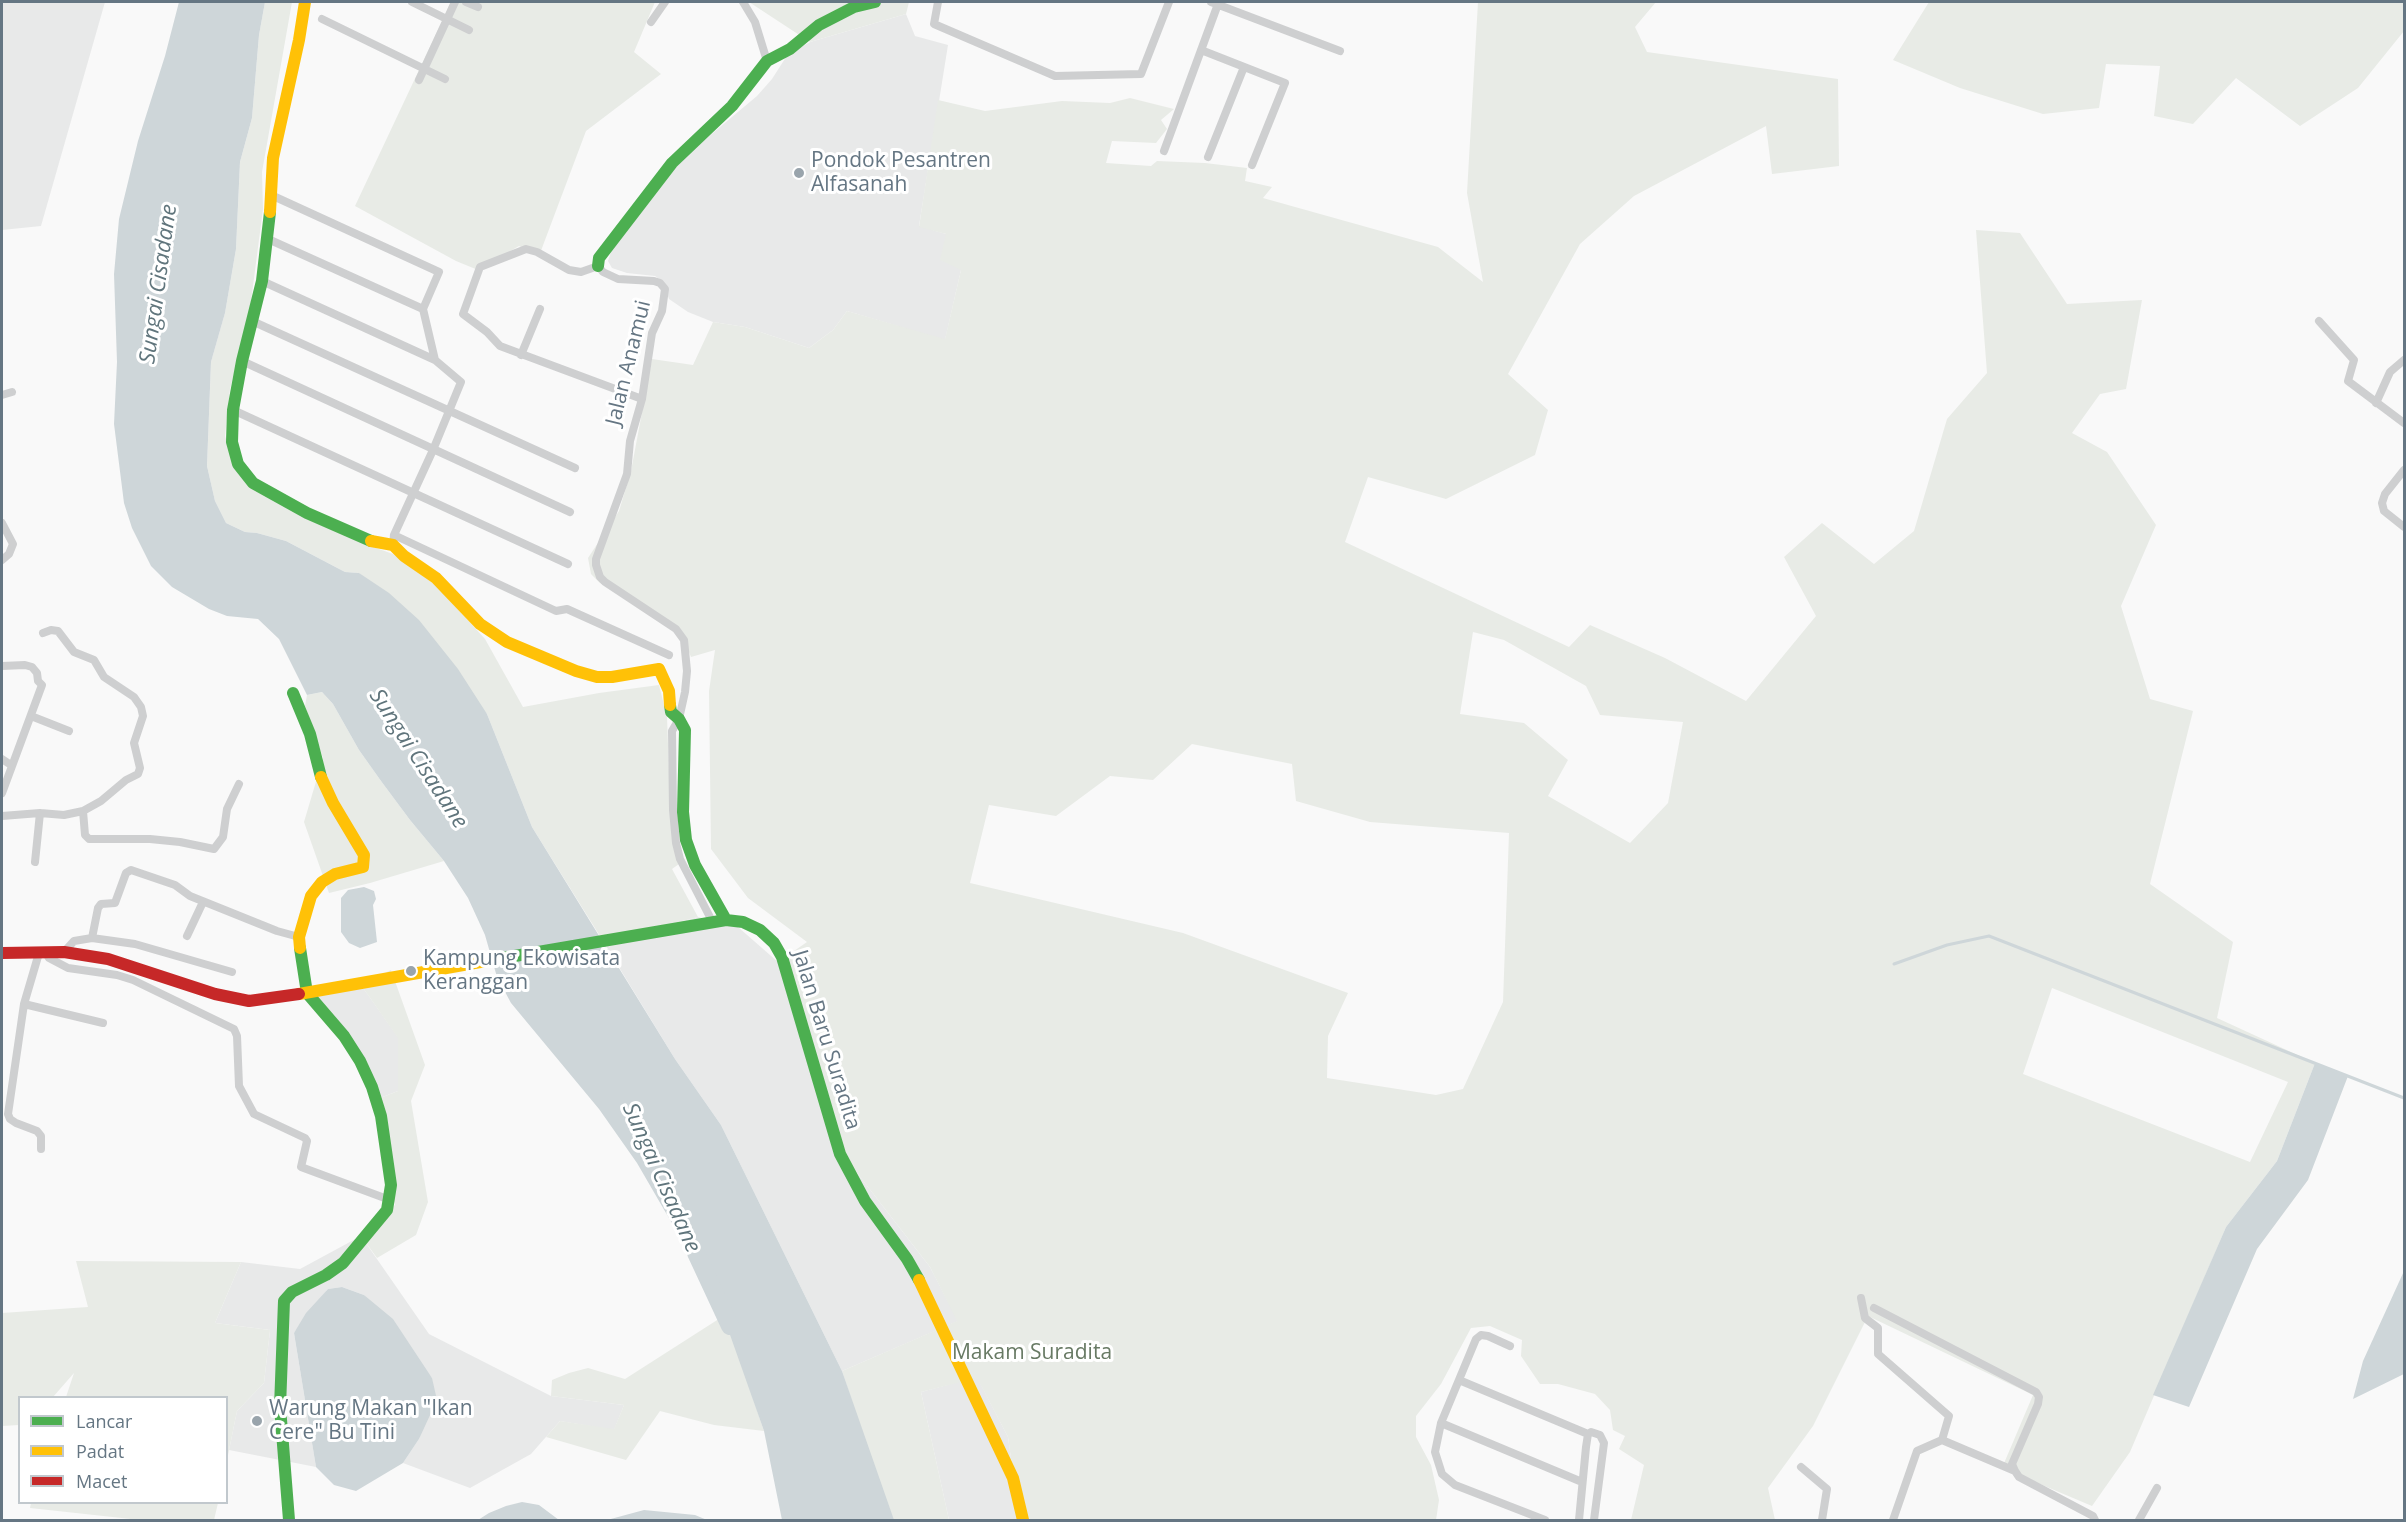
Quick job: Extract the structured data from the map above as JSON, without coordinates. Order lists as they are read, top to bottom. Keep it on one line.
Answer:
{"streets":{"street":["Jalan Anamui","Jalan Baru Suradita"]},"crossings":[["Jalan Anamui","Jalan Baru Suradita"]],"water":["Sungai Cisadane"],"parks":["Makam Suradita"],"places":["Pondok Pesantren Alfasanah","Kampung Ekowisata Keranggan","Warung Makan \"Ikan Cere\" Bu Tini"],"legend":["Lancar","Padat","Macet"]}
